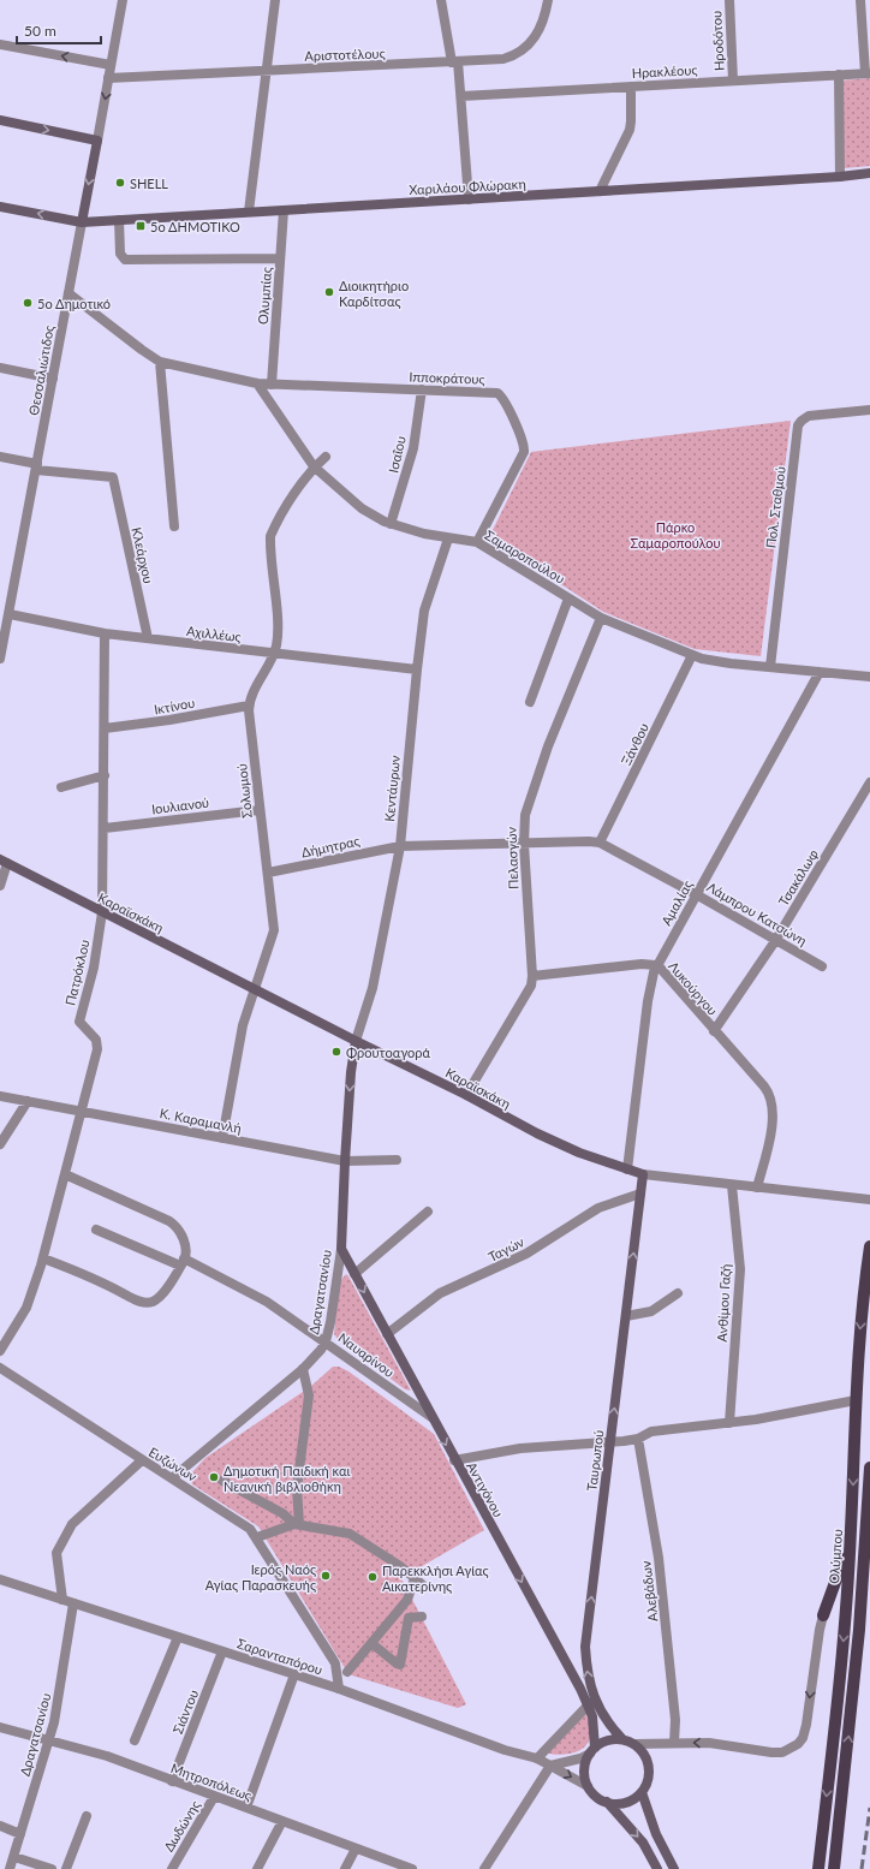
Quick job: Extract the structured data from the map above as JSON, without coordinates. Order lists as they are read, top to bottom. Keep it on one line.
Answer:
{"streets":{"main road":["Χαριλάου Φλώρακη","Θεσσαλιώτιδος","Καραϊσκάκη","Δραγατσανίου","Ταυρωπού","Αντιγόνου","Ολύμπου"],"street":["Ηροδότου","Αριστοτέλους","Ηρακλέους","Ολυμπίας","Ιπποκράτους","Ισαΐου","Πολ. Σταθμού","Κλεάρχου","Σαμαροπούλου","Αχιλλέως","Ικτίνου","Ξάνθου","Κεντάυρων","Σολωμού","Ιουλιανού","Δήμητρας","Πελασγών","Τσακάλωφ","Αμαλίας","Λάμπρου Κατσώνη","Πατρόκλου","Λυκούργου","Κ. Καραμανλή","Ταγών","Ανθίμου Γαζή","Ναυαρίνου","Ευζώνων","Αλεβάδων","Σαρανταπόρου","Σιάντου","Μητροπόλεως","Δωδώνης"]},"crossings":[["Ηροδότου","Ηρακλέους"],["Αριστοτέλους","Θεσσαλιώτιδος"],["Χαριλάου Φλώρακη","Ολυμπίας"],["Χαριλάου Φλώρακη","Θεσσαλιώτιδος"],["Ολυμπίας","Ιπποκράτους"],["Θεσσαλιώτιδος","Κλεάρχου"],["Θεσσαλιώτιδος","Αχιλλέως"],["Ιπποκράτους","Ισαΐου"],["Ιπποκράτους","Σαμαροπούλου"],["Ισαΐου","Σαμαροπούλου"],["Πολ. Σταθμού","Σαμαροπούλου"],["Κλεάρχου","Αχιλλέως"],["Σαμαροπούλου","Ξάνθου"],["Σαμαροπούλου","Κεντάυρων"],["Σαμαροπούλου","Πελασγών"],["Σαμαροπούλου","Αμαλίας"],["Αχιλλέως","Κεντάυρων"],["Αχιλλέως","Πατρόκλου"],["Ικτίνου","Σολωμού"],["Ικτίνου","Πατρόκλου"],["Ξάνθου","Λάμπρου Κατσώνη"],["Κεντάυρων","Δήμητρας"],["Κεντάυρων","Καραϊσκάκη"],["Κεντάυρων","Λάμπρου Κατσώνη"],["Κεντάυρων","Δραγατσανίου"],["Σολωμού","Ιουλιανού"],["Σολωμού","Δήμητρας"],["Σολωμού","Καραϊσκάκη"],["Σολωμού","Κ. Καραμανλή"],["Ιουλιανού","Πατρόκλου"],["Δήμητρας","Λάμπρου Κατσώνη"],["Πελασγών","Καραϊσκάκη"],["Πελασγών","Λάμπρου Κατσώνη"],["Πελασγών","Λυκούργου"],["Τσακάλωφ","Λάμπρου Κατσώνη"],["Τσακάλωφ","Λυκούργου"],["Αμαλίας","Καραϊσκάκη"],["Αμαλίας","Λάμπρου Κατσώνη"],["Αμαλίας","Λυκούργου"],["Καραϊσκάκη","Πατρόκλου"],["Καραϊσκάκη","Λυκούργου"],["Καραϊσκάκη","Δραγατσανίου"],["Καραϊσκάκη","Ανθίμου Γαζή"],["Καραϊσκάκη","Ταυρωπού"],["Πατρόκλου","Κ. Καραμανλή"],["Κ. Καραμανλή","Δραγατσανίου"],["Ταγών","Ταυρωπού"],["Ταγών","Αντιγόνου"],["Δραγατσανίου","Ναυαρίνου"],["Δραγατσανίου","Ευζώνων"],["Δραγατσανίου","Αντιγόνου"],["Δραγατσανίου","Σαρανταπόρου"],["Δραγατσανίου","Μητροπόλεως"],["Ναυαρίνου","Αντιγόνου"],["Ταυρωπού","Αντιγόνου"],["Ταυρωπού","Σαρανταπόρου"],["Ευζώνων","Σαρανταπόρου"],["Αντιγόνου","Σαρανταπόρου"],["Σαρανταπόρου","Σιάντου"],["Σιάντου","Μητροπόλεως"],["Μητροπόλεως","Δωδώνης"]],"one_way":["Ταυρωπού","Αντιγόνου"],"parks":["Πάρκο Σαμαροπούλου"],"places":{"other":["SHELL","Διοικητήριο Καρδίτσας","5ο Δημοτικό","Φρουτοαγορά","Δημοτική Παιδική και Νεανική βιβλιοθήκη","Ιερός Ναός Αγίας Παρασκευής","Παρεκκλήσι Αγίας Αικατερίνης"],"transit":["5ο ΔΗΜΟΤΙΚΟ"]},"scale_bar":"50 m"}
